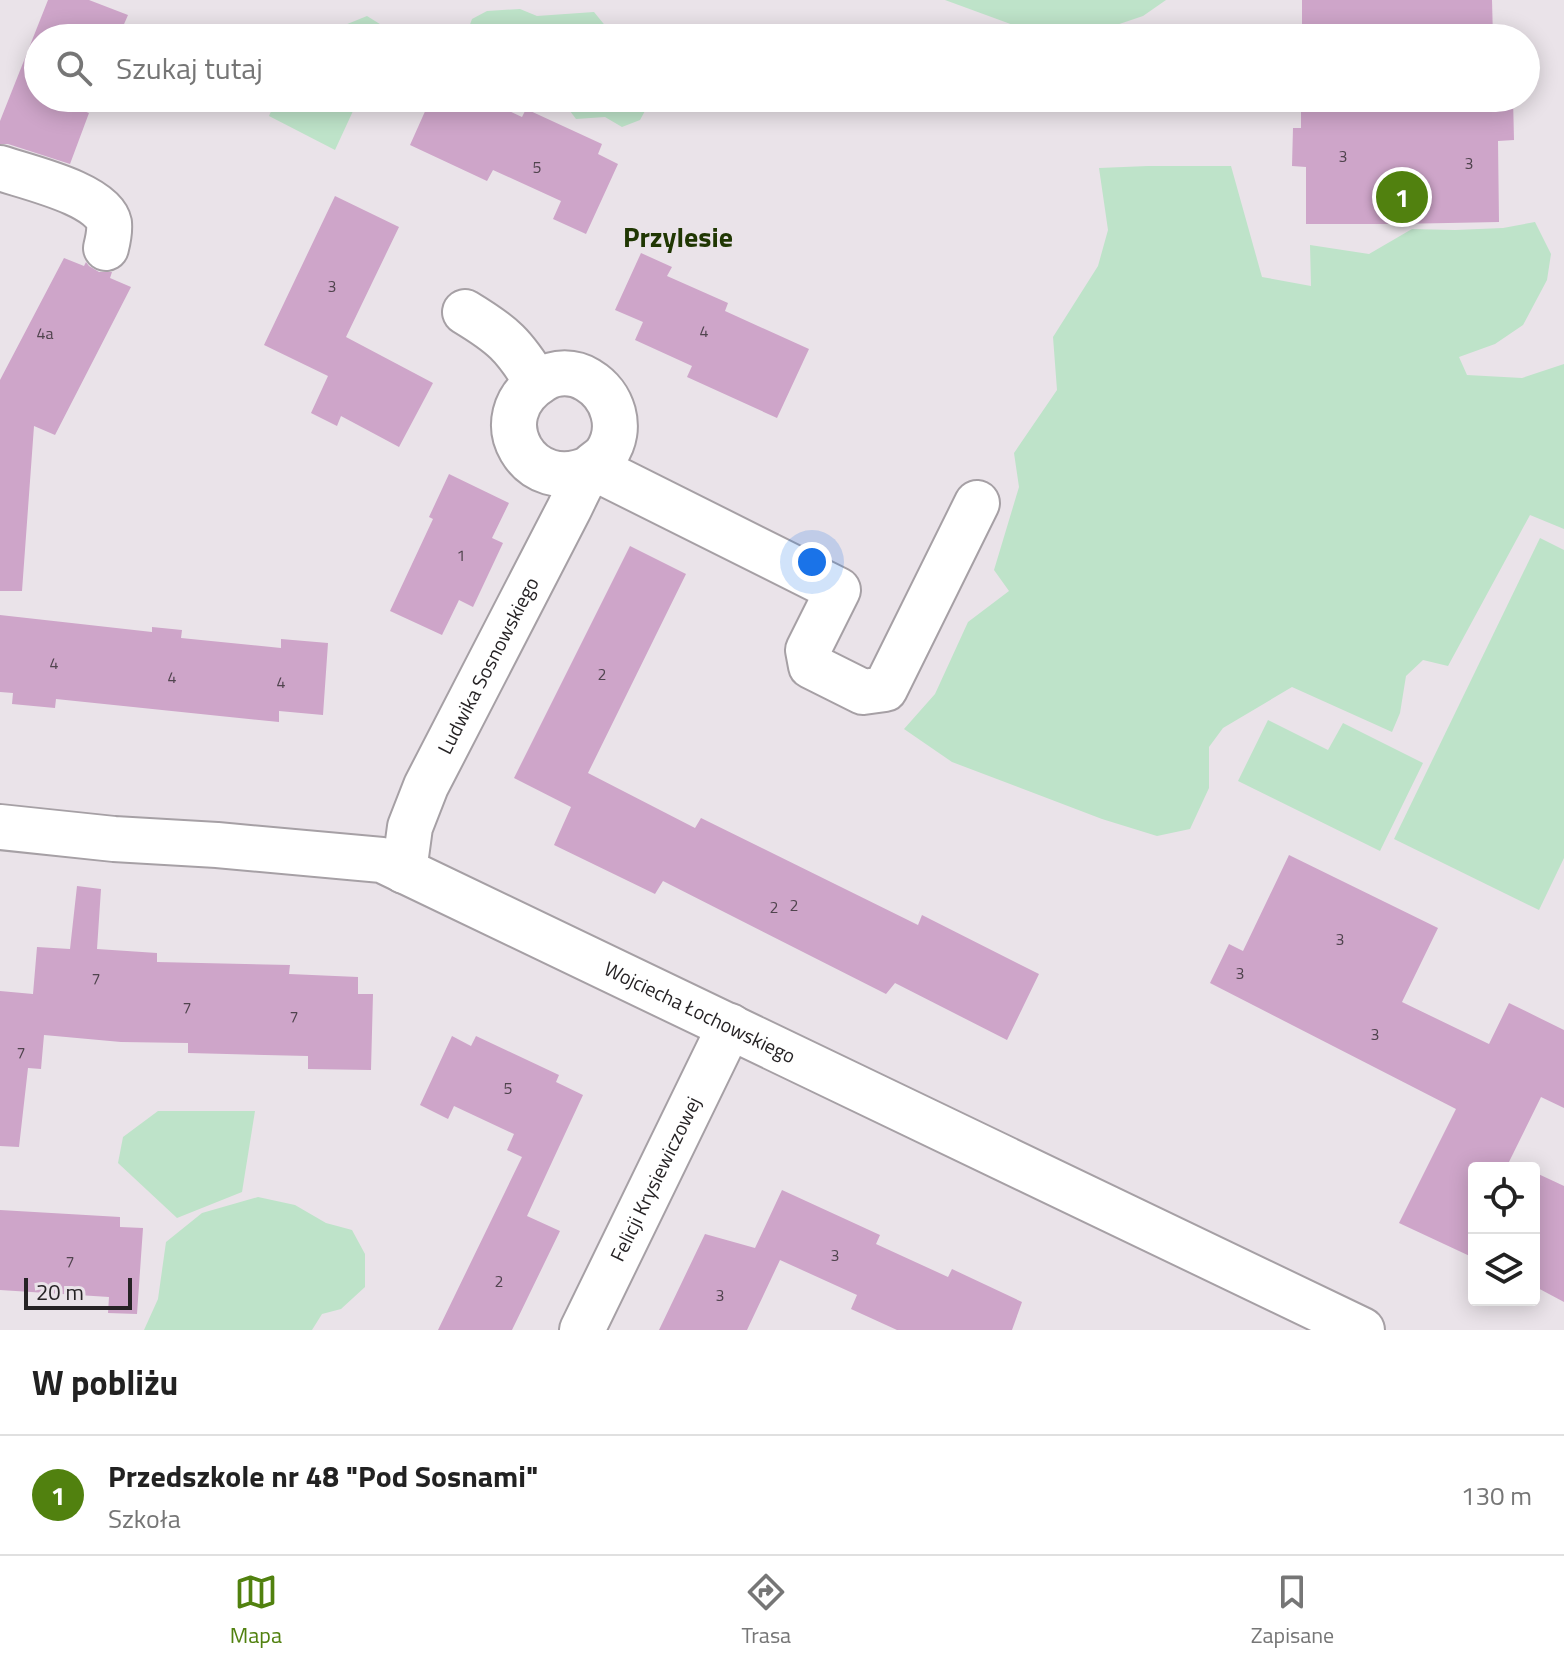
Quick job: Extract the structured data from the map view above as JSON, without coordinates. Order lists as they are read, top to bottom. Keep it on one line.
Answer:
{"streets":{"street":["Ludwika Sosnowskiego","Wojciecha Łochowskiego","Felicji Krysiewiczowej"]},"crossings":[["Ludwika Sosnowskiego","Wojciecha Łochowskiego"],["Wojciecha Łochowskiego","Felicji Krysiewiczowej"]],"districts":["Przylesie"],"house_numbers":["3","3","5","3","4","4a","1","4","2","4","4","2","2","3","3","7","7","7","3","7","5","3","7","2","3"],"scale_bar":"20 m","page":{"search":"Szukaj tutaj","pins":"1","scale":"20 m","heading":"W pobliżu","list":[{"mark":"1","name":"Przedszkole nr 48 \"Pod Sosnami\"","note":"Szkoła","value":"130 m"}],"nav":["Mapa","Trasa","Zapisane"]}}
